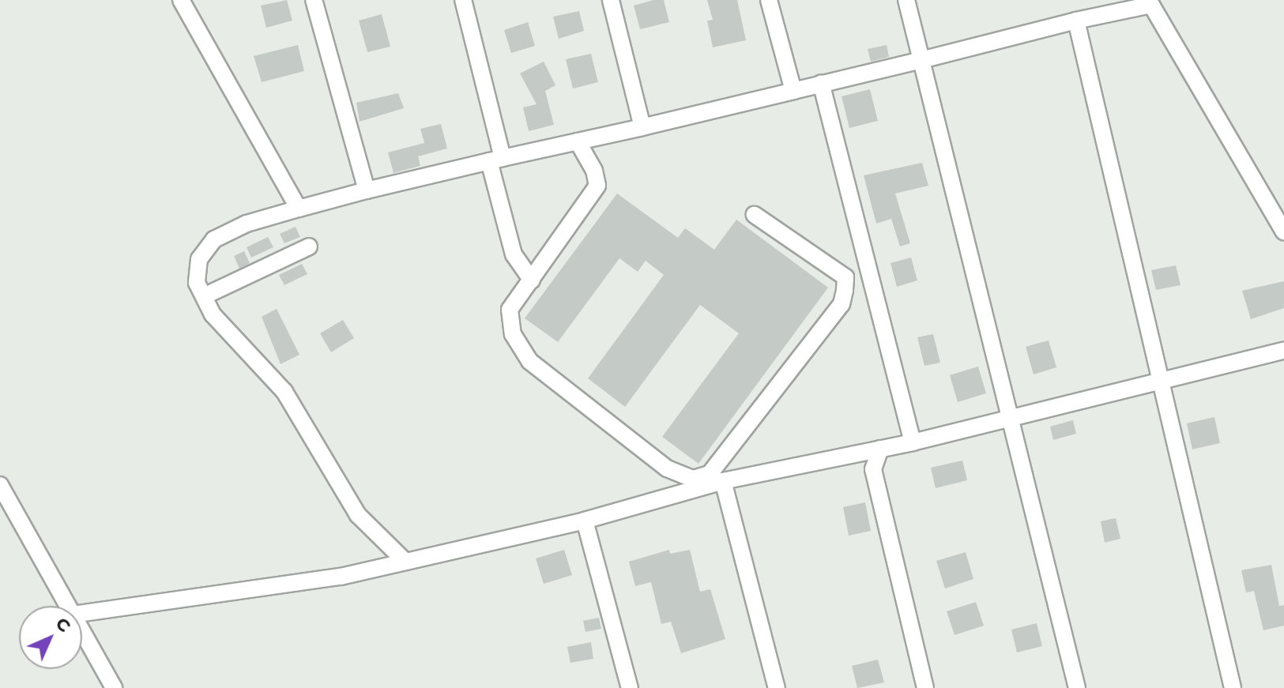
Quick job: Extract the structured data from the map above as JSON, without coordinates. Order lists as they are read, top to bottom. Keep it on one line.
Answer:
{"north":"top right"}
